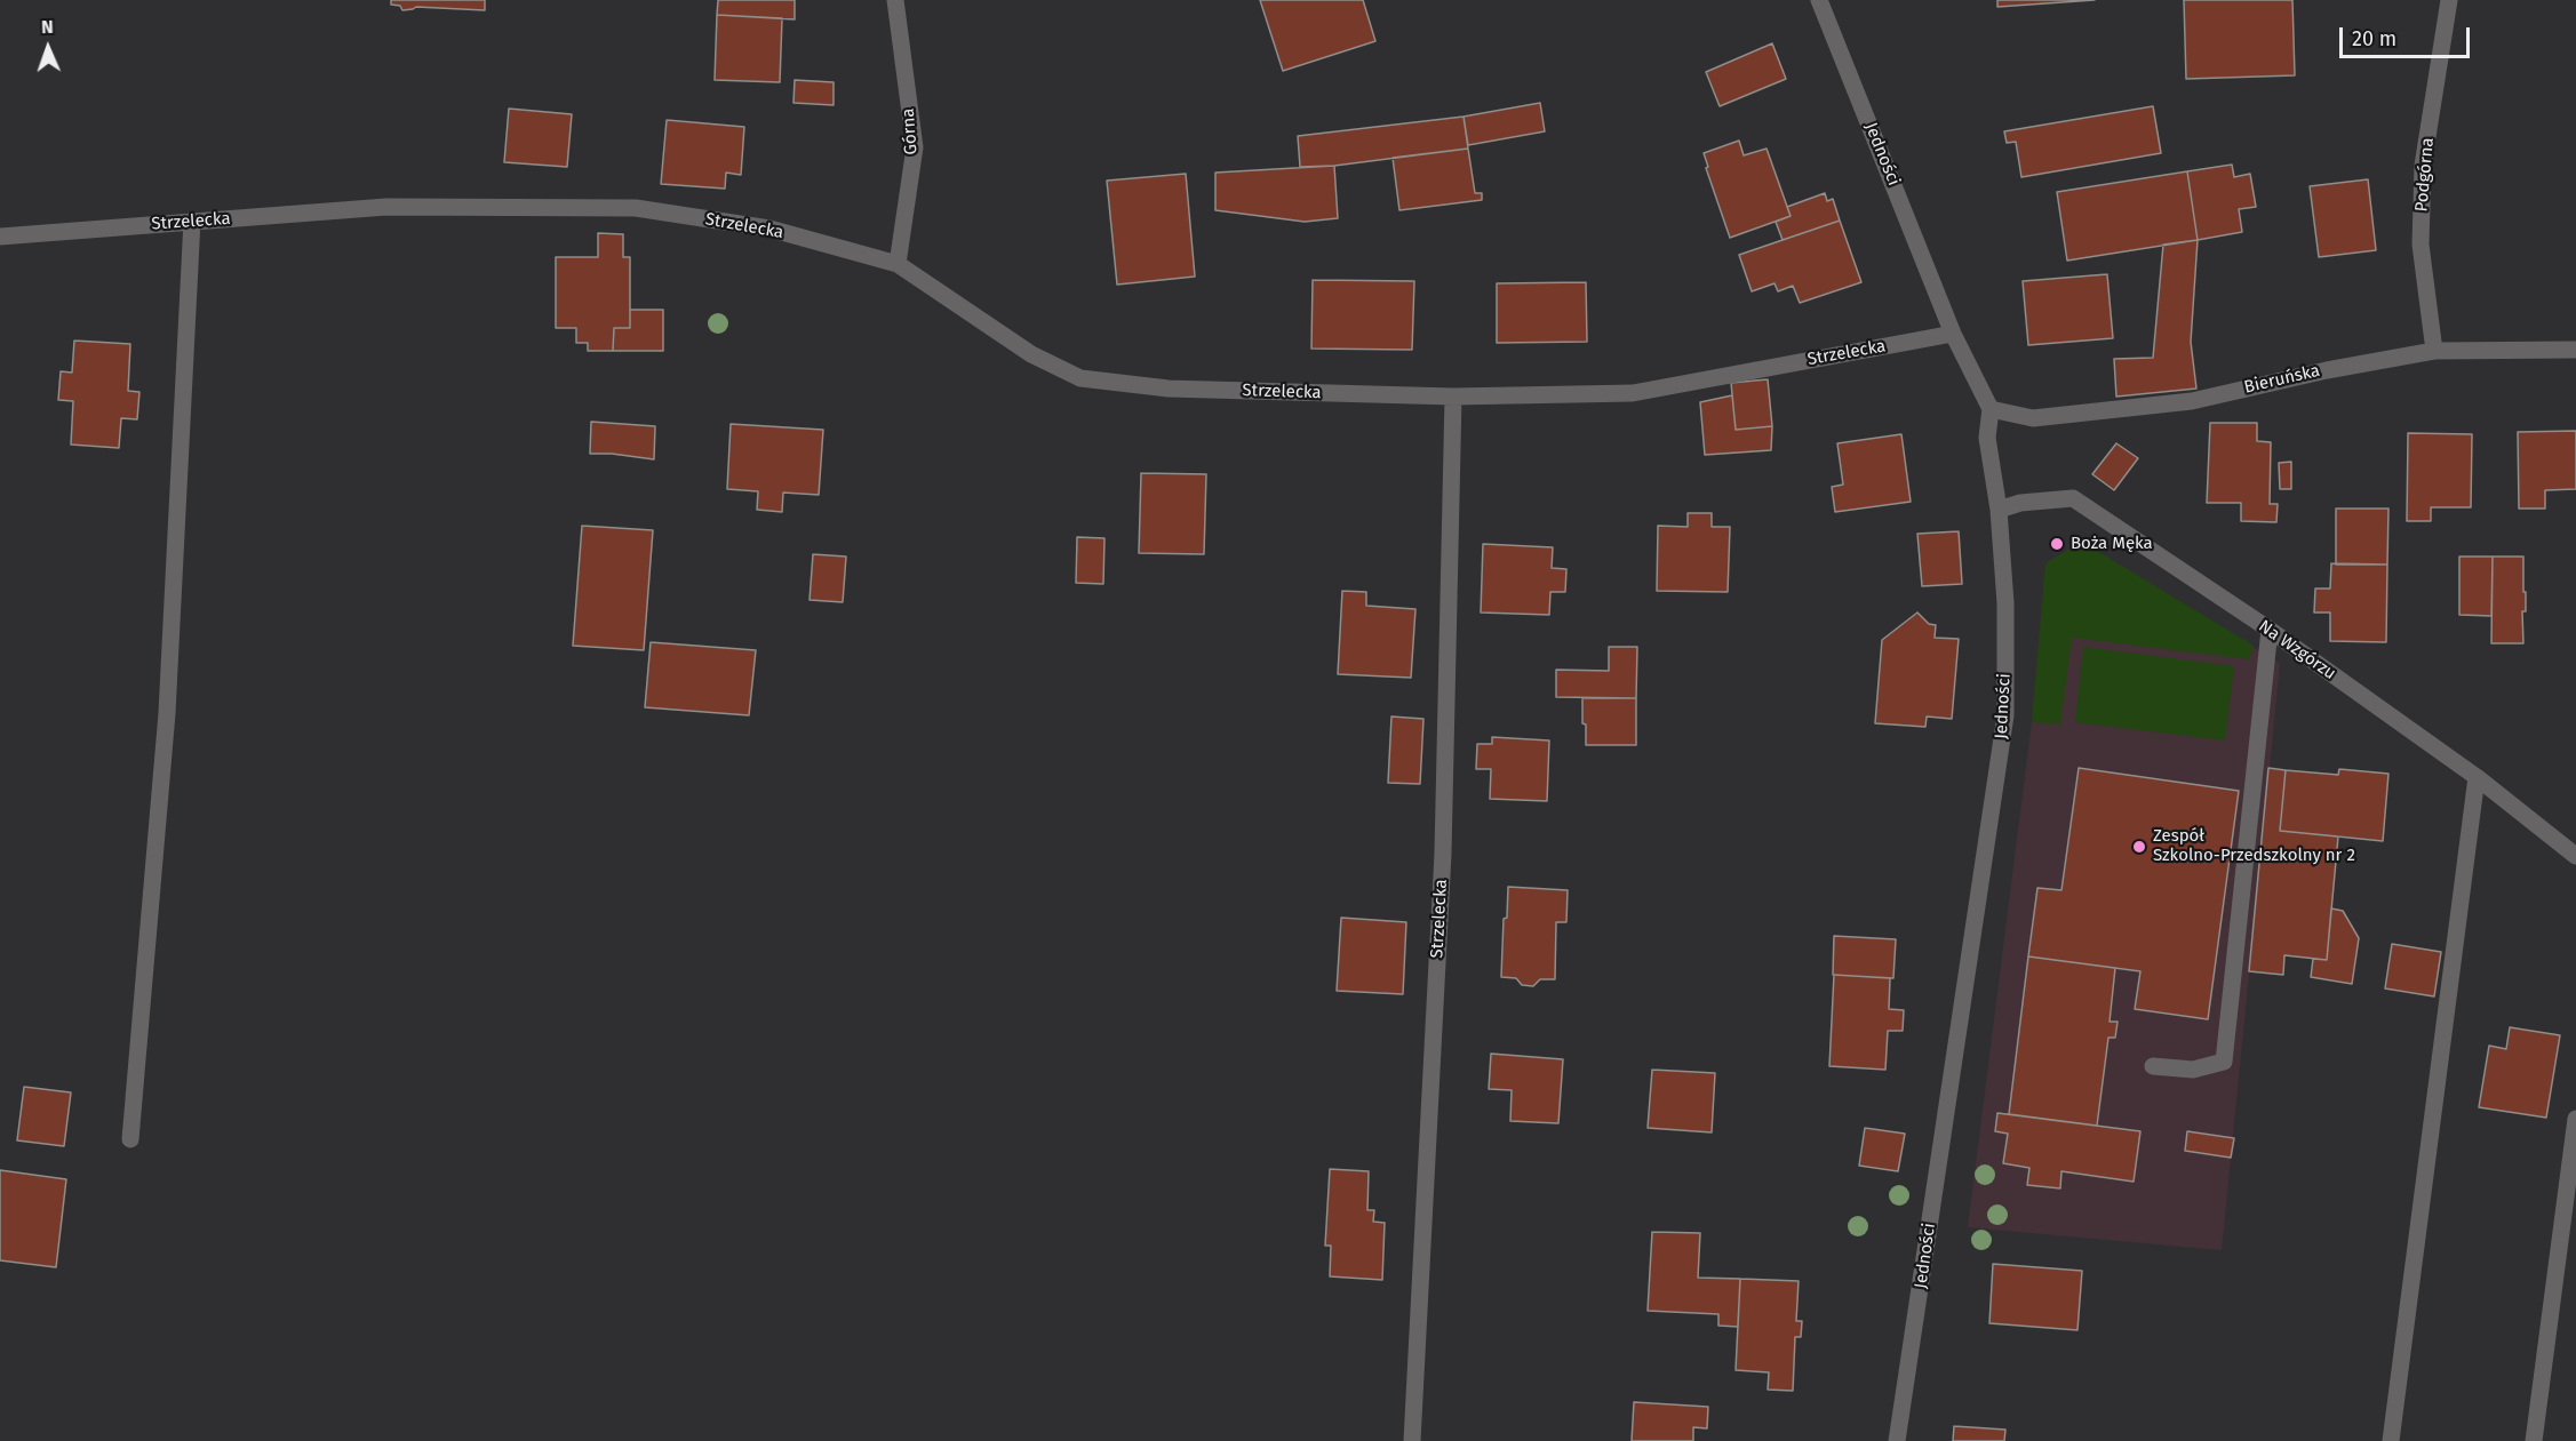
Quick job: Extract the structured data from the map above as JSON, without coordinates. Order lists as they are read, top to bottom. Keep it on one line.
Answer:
{"streets":{"street":["Górna","Jedności","Podgórna","Strzelecka","Bieruńska","Na Wzgórzu"]},"crossings":[["Górna","Strzelecka"],["Jedności","Strzelecka"],["Jedności","Bieruńska"],["Jedności","Na Wzgórzu"],["Podgórna","Bieruńska"]],"places":["Boża Męka","Zespół Szkolno-Przedszkolny nr 2"],"scale_bar":"20 m","north":"top"}
